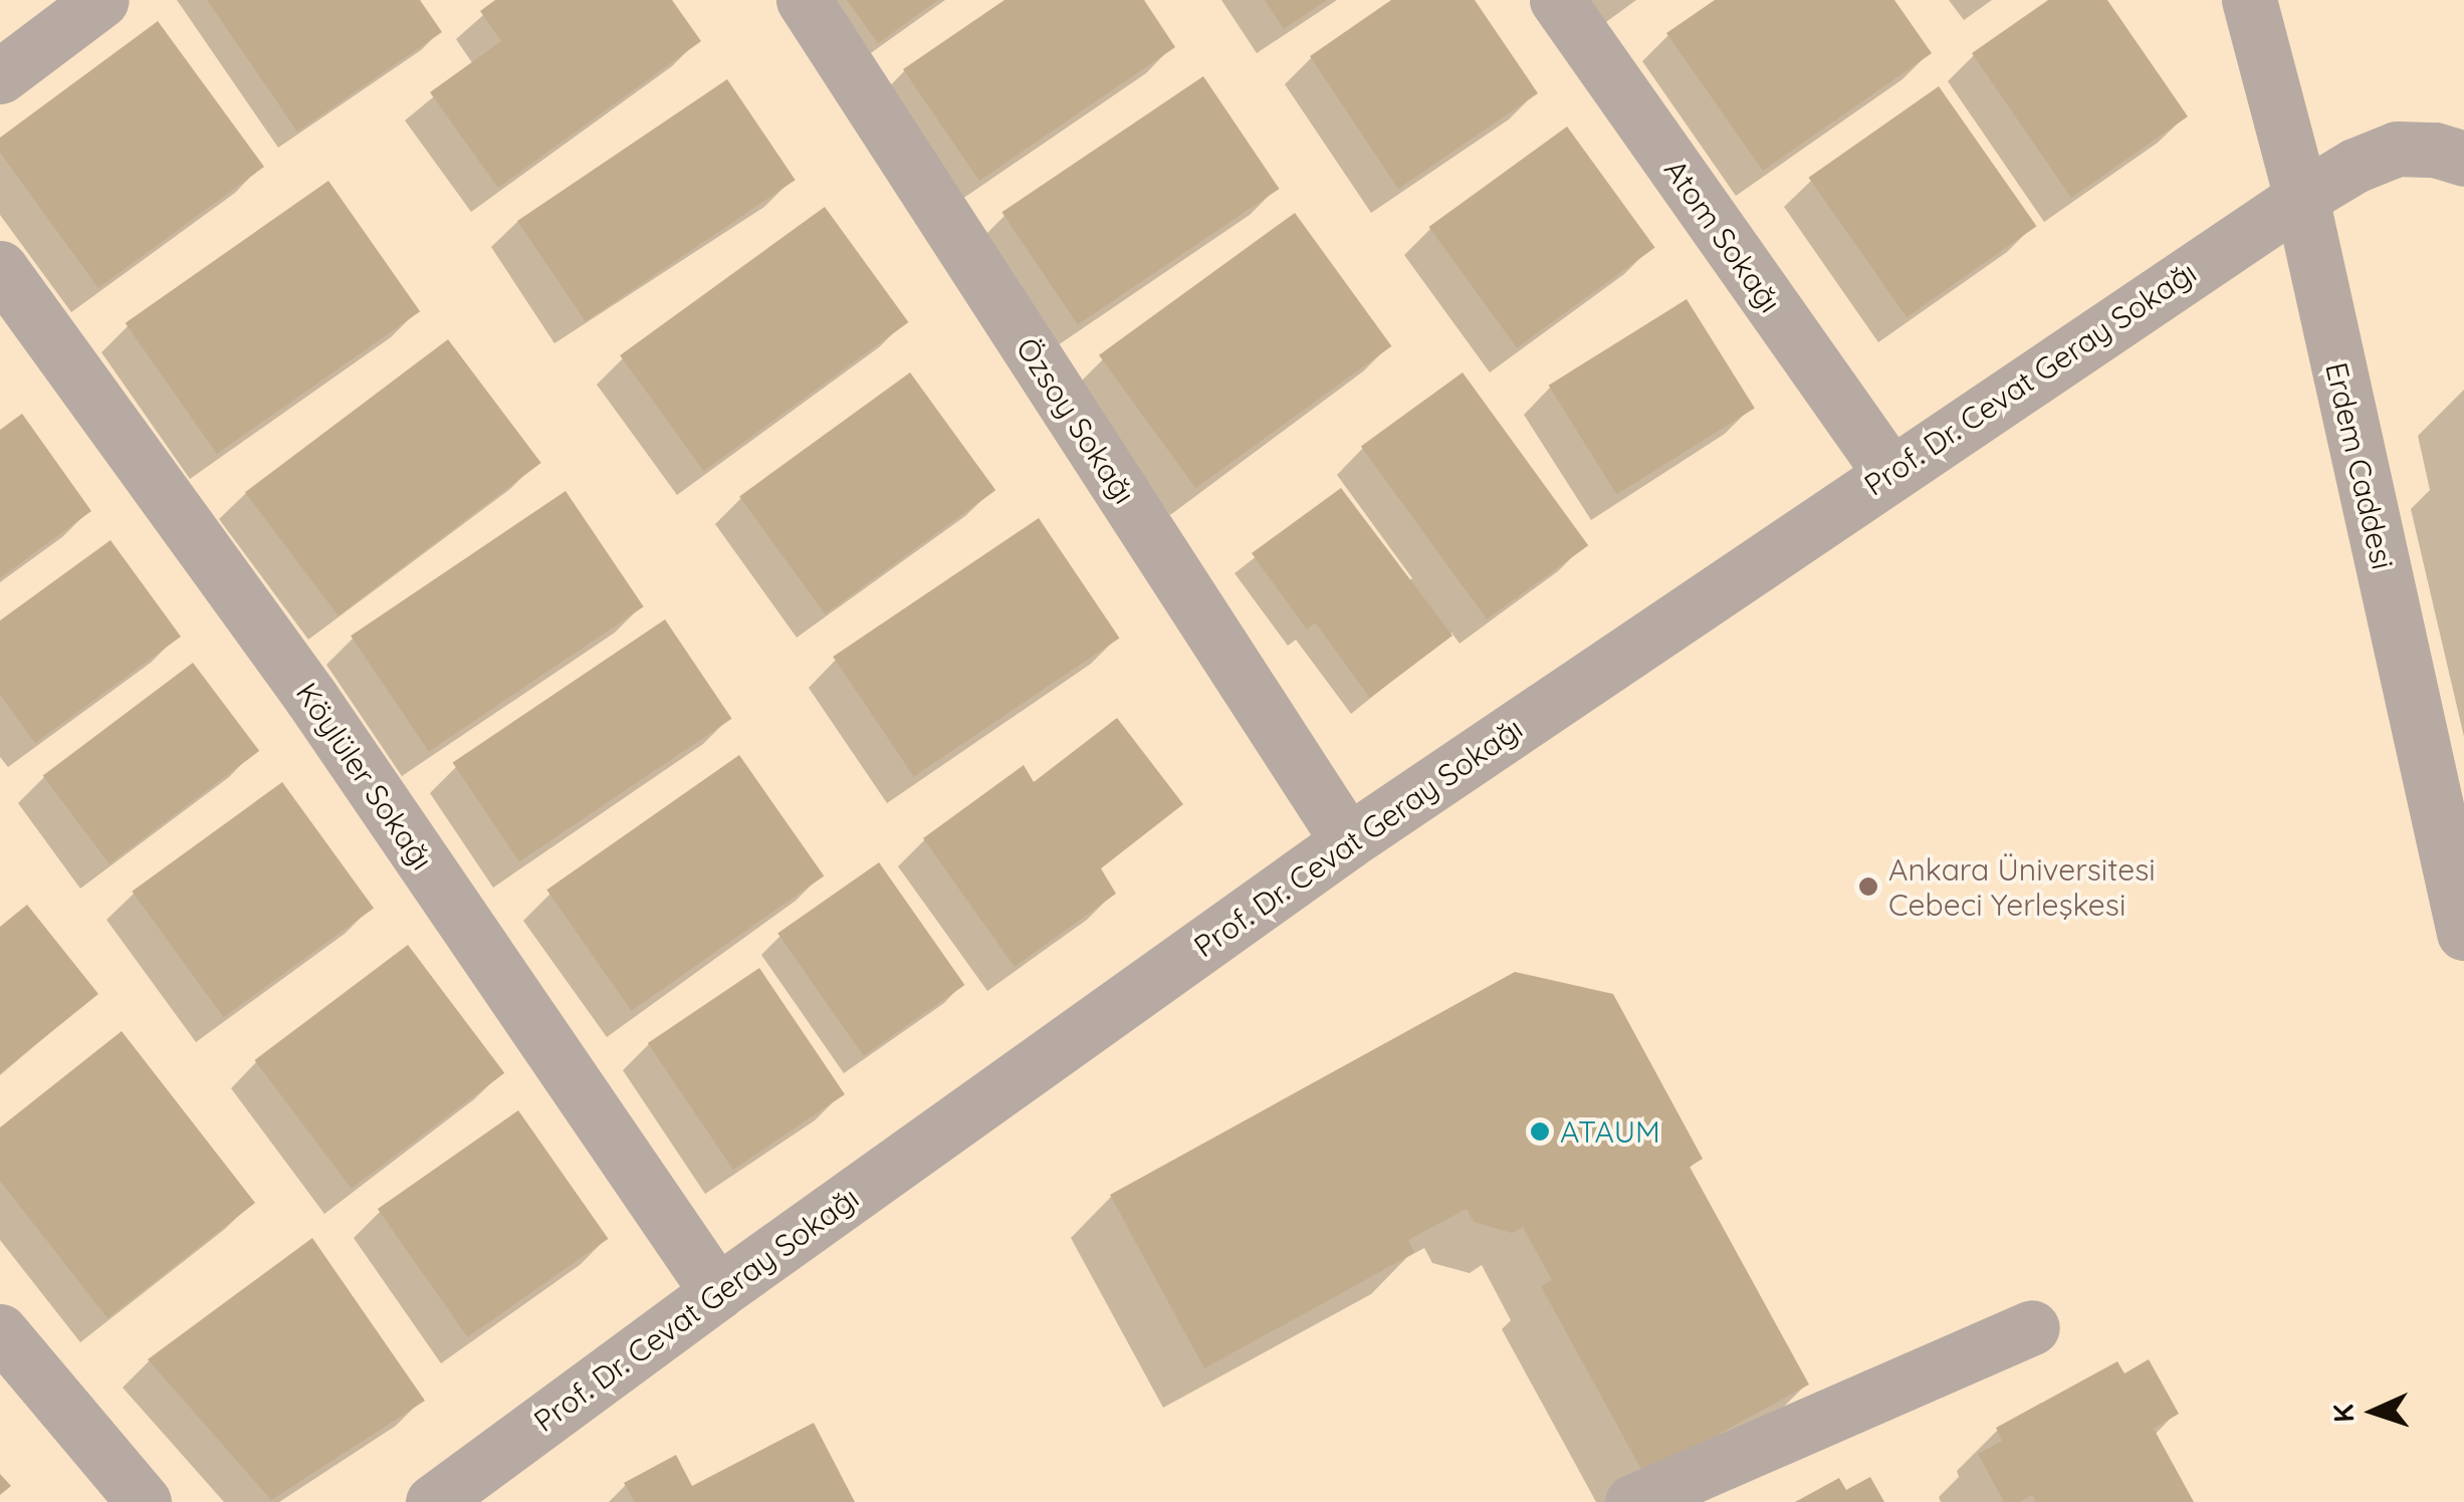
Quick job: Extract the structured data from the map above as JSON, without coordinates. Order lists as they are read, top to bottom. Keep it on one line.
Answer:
{"streets":{"street":["Atom Sokağı","Prof. Dr. Cevat Geray Sokağı","Özsoy Sokağı","Erdem Caddesi","Köylüler Sokağı"]},"crossings":[["Atom Sokağı","Prof. Dr. Cevat Geray Sokağı"],["Prof. Dr. Cevat Geray Sokağı","Özsoy Sokağı"],["Prof. Dr. Cevat Geray Sokağı","Erdem Caddesi"],["Prof. Dr. Cevat Geray Sokağı","Köylüler Sokağı"]],"places":["Ankara Üniversitesi Cebeci Yerleşkesi","ATAUM"],"north":"left"}
